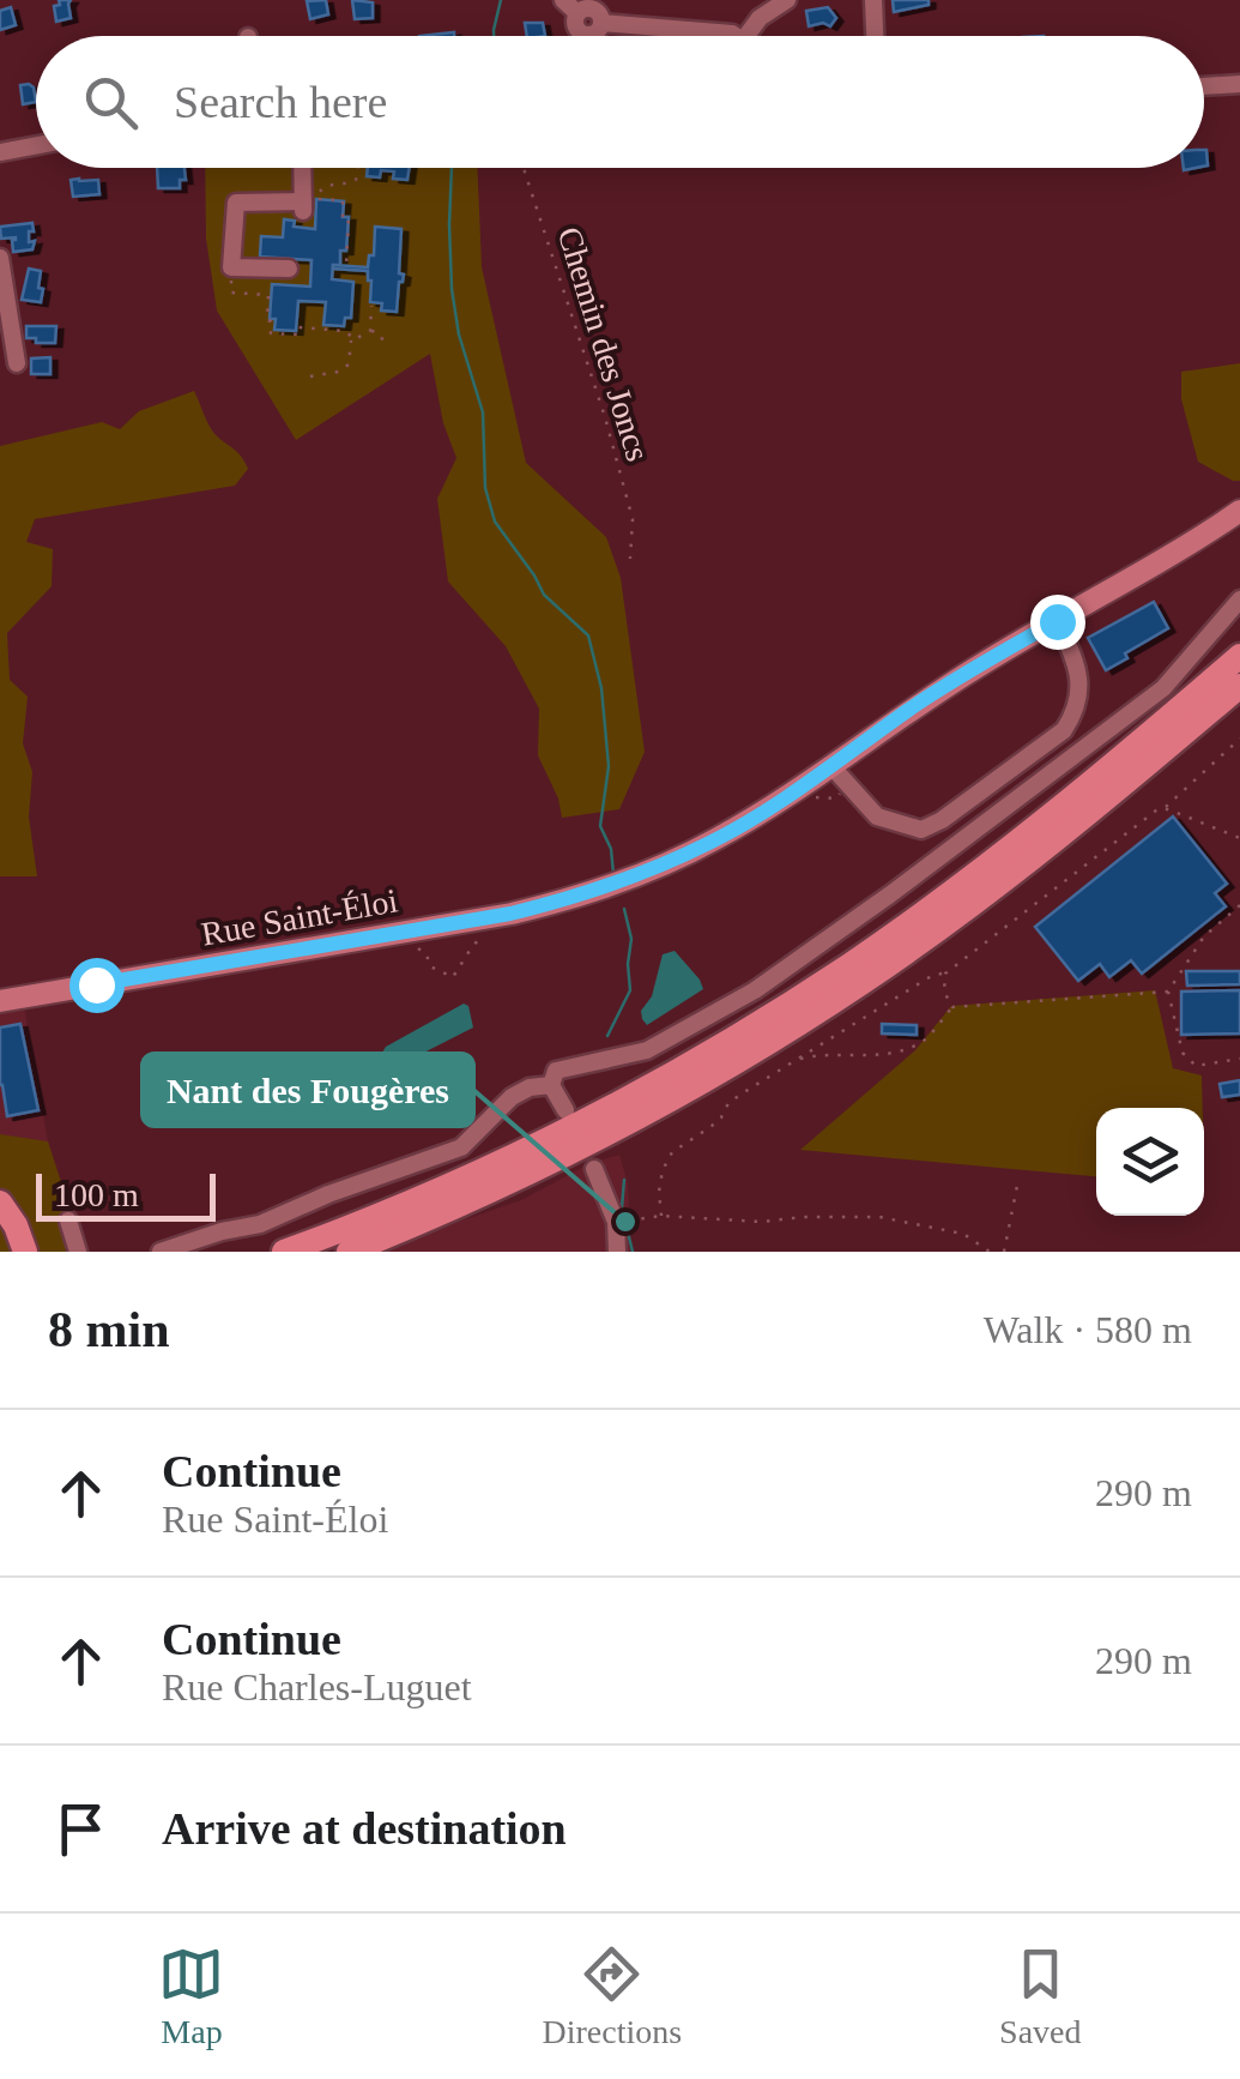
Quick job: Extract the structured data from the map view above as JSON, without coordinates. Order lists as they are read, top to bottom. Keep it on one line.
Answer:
{"streets":{"main road":["Rue Saint-Éloi"],"path":["Chemin des Joncs"]},"places":["Nant des Fougères"],"scale_bar":"100 m","page":{"search":"Search here","scale":"100 m","heading":["8 min","Walk · 580 m"],"list":[["Continue","Rue Saint-Éloi","290 m"],["Continue","Rue Charles-Luguet","290 m"],"Arrive at destination"],"nav":["Map","Directions","Saved"]}}
